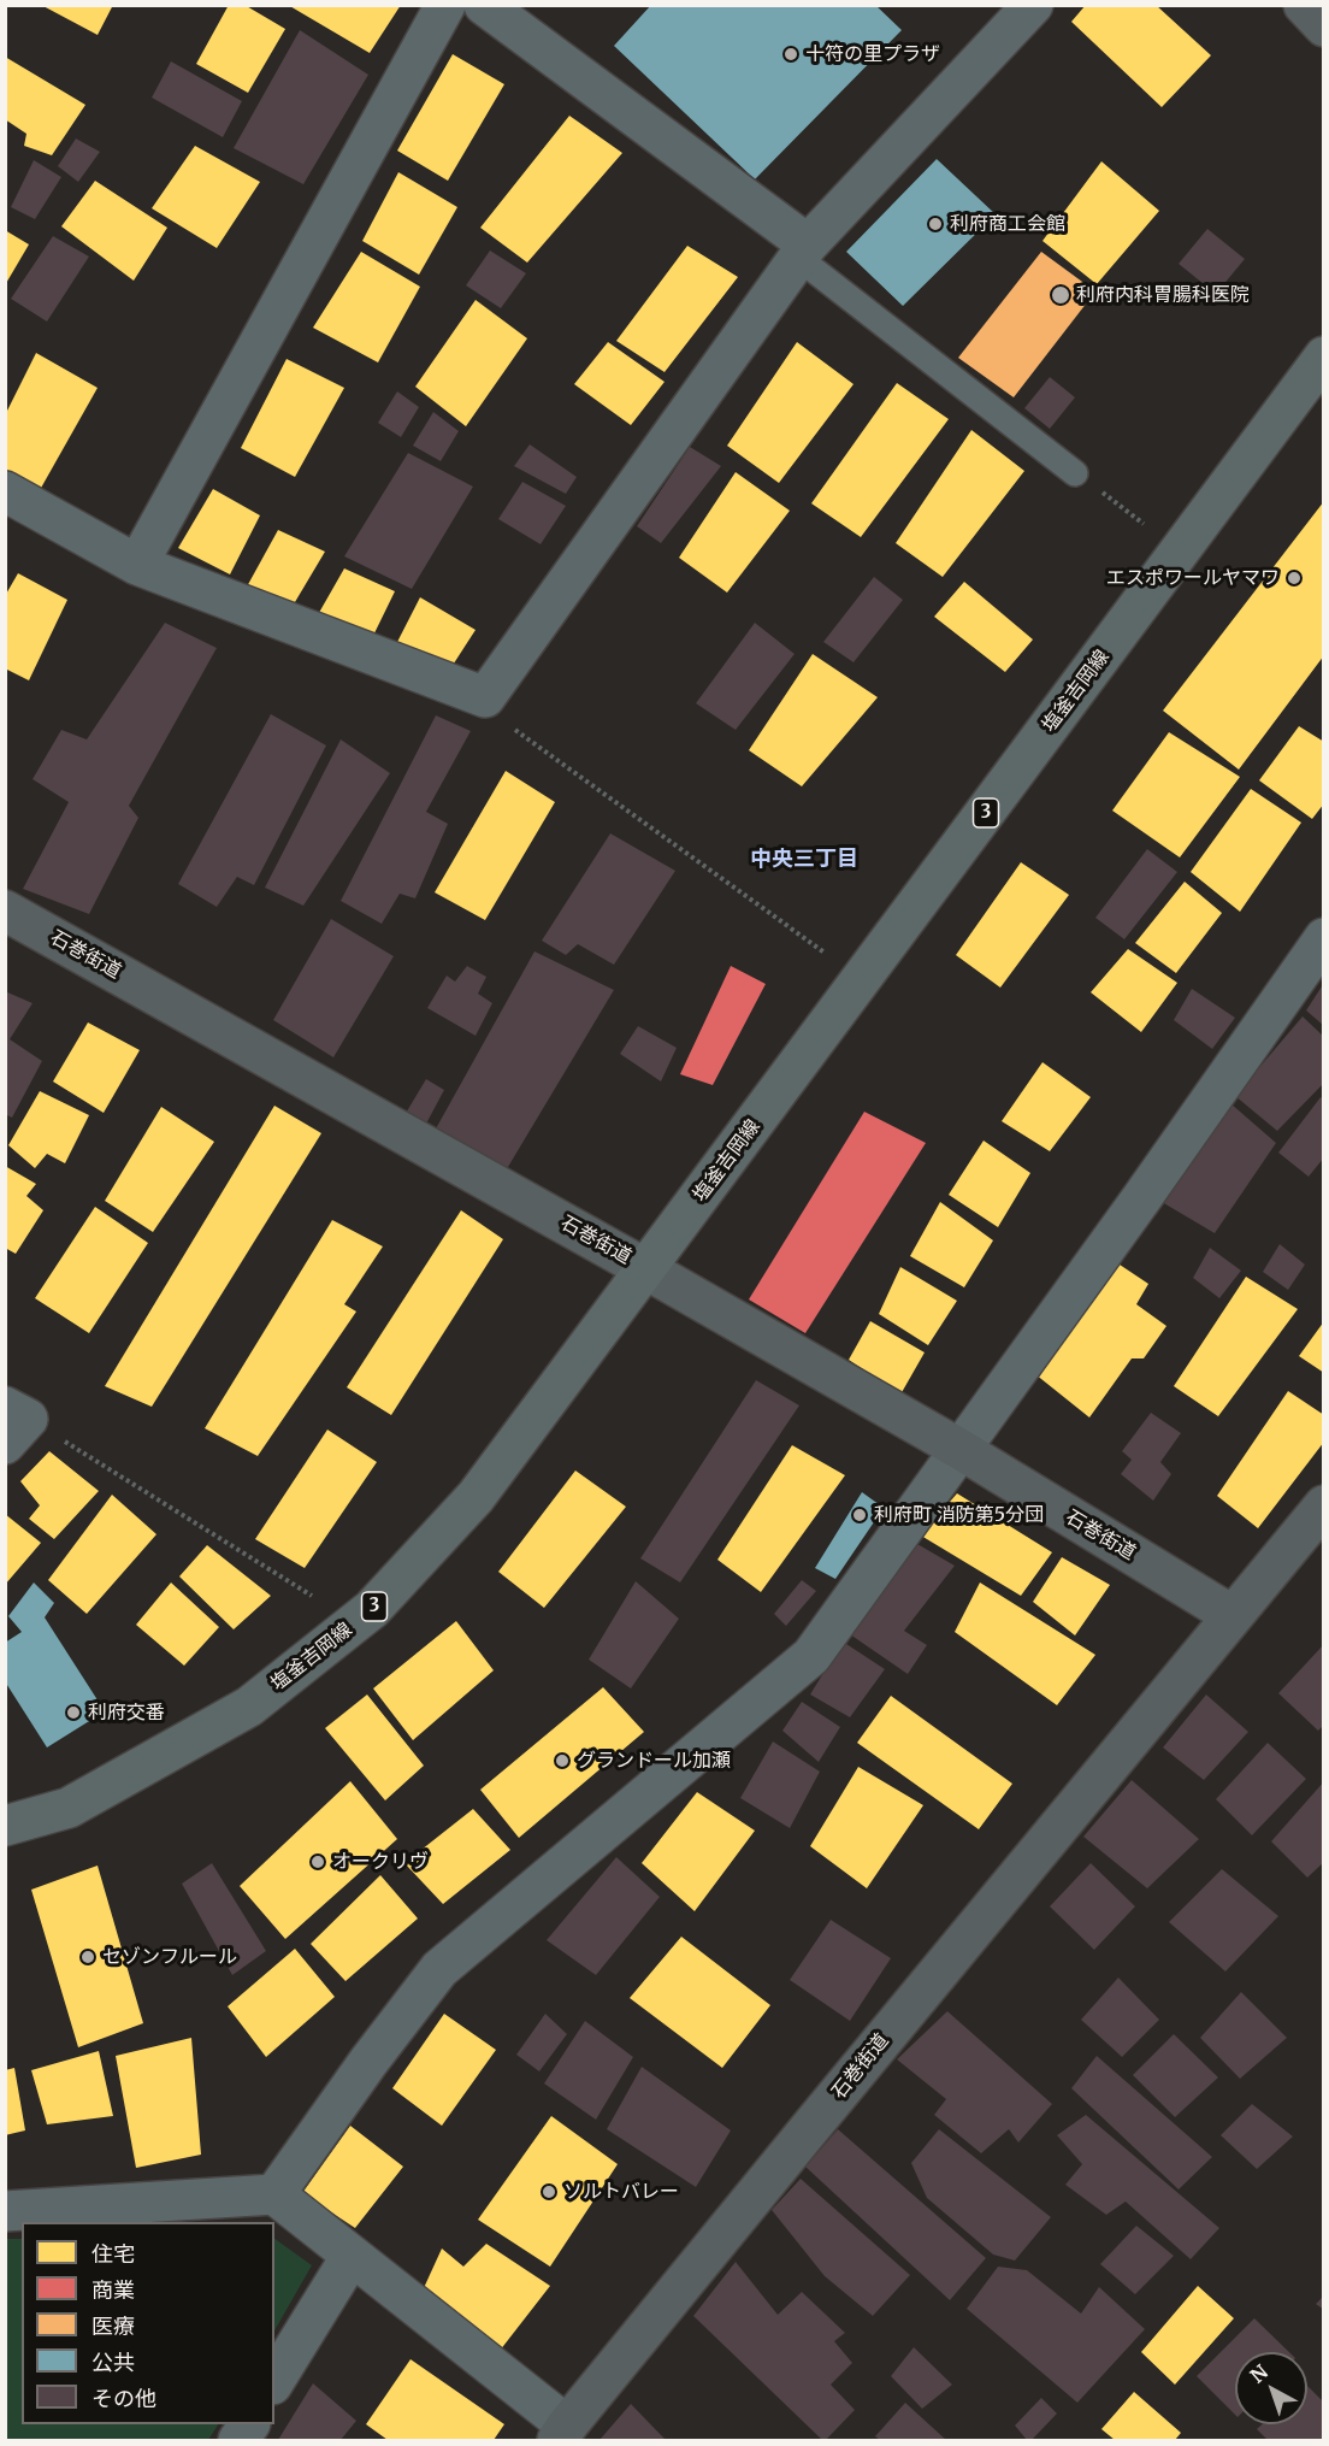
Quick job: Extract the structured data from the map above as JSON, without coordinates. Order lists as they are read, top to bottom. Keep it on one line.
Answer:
{"streets":{"main road":["塩釜吉岡線","3"],"street":["石巻街道"]},"crossings":[["塩釜吉岡線","石巻街道"]],"districts":["中央三丁目"],"places":["十符の里プラザ","利府商工会館","利府内科胃腸科医院","エスポワールヤマワ","利府町 消防第5分団","利府交番","グランドール加瀬","オークリヴ","セゾンフルール","ソルトバレー"],"legend":["住宅","商業","医療","公共","その他"],"north":"top left"}
